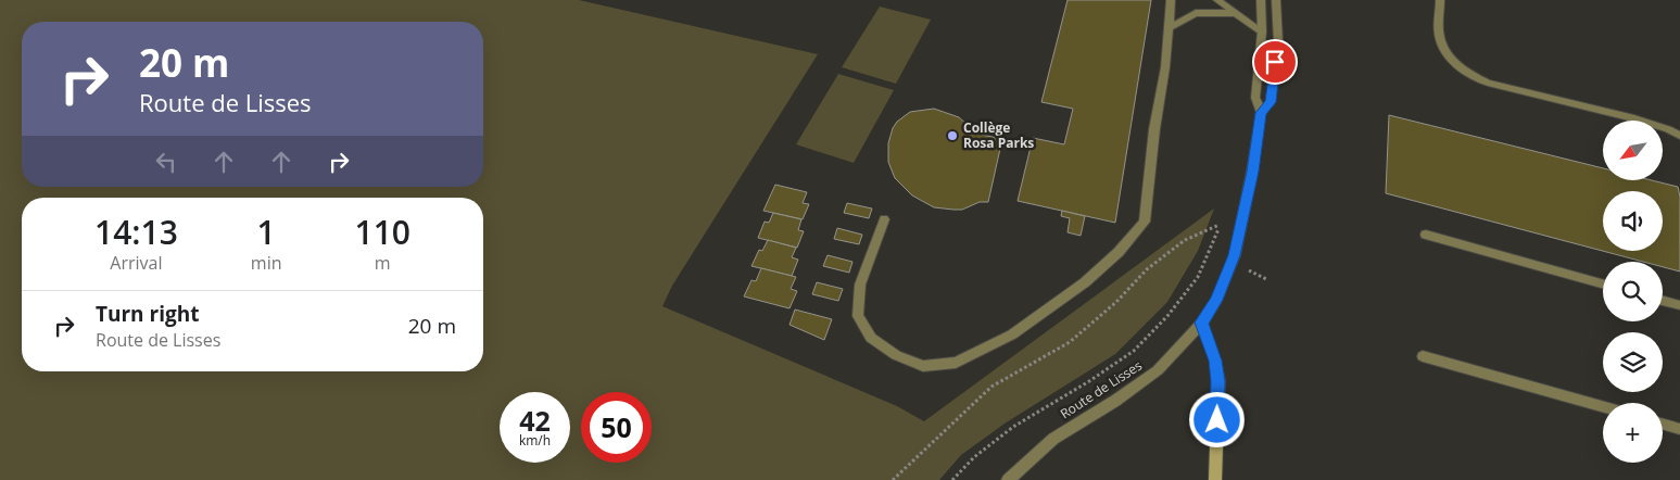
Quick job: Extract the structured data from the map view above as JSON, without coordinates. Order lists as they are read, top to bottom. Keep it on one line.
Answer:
{"streets":{"street":["Route de Lisses"]},"places":["Collège Rosa Parks"],"north":"bottom left","page":{"turn":["20 m","Route de Lisses"],"map_buttons":"+","eta":["14:13","Arrival","1","min","110","m"],"list":[{"name":"Turn right","note":"Route de Lisses","value":"20 m"}],"speed":"42 km/h","limit":"50"}}
